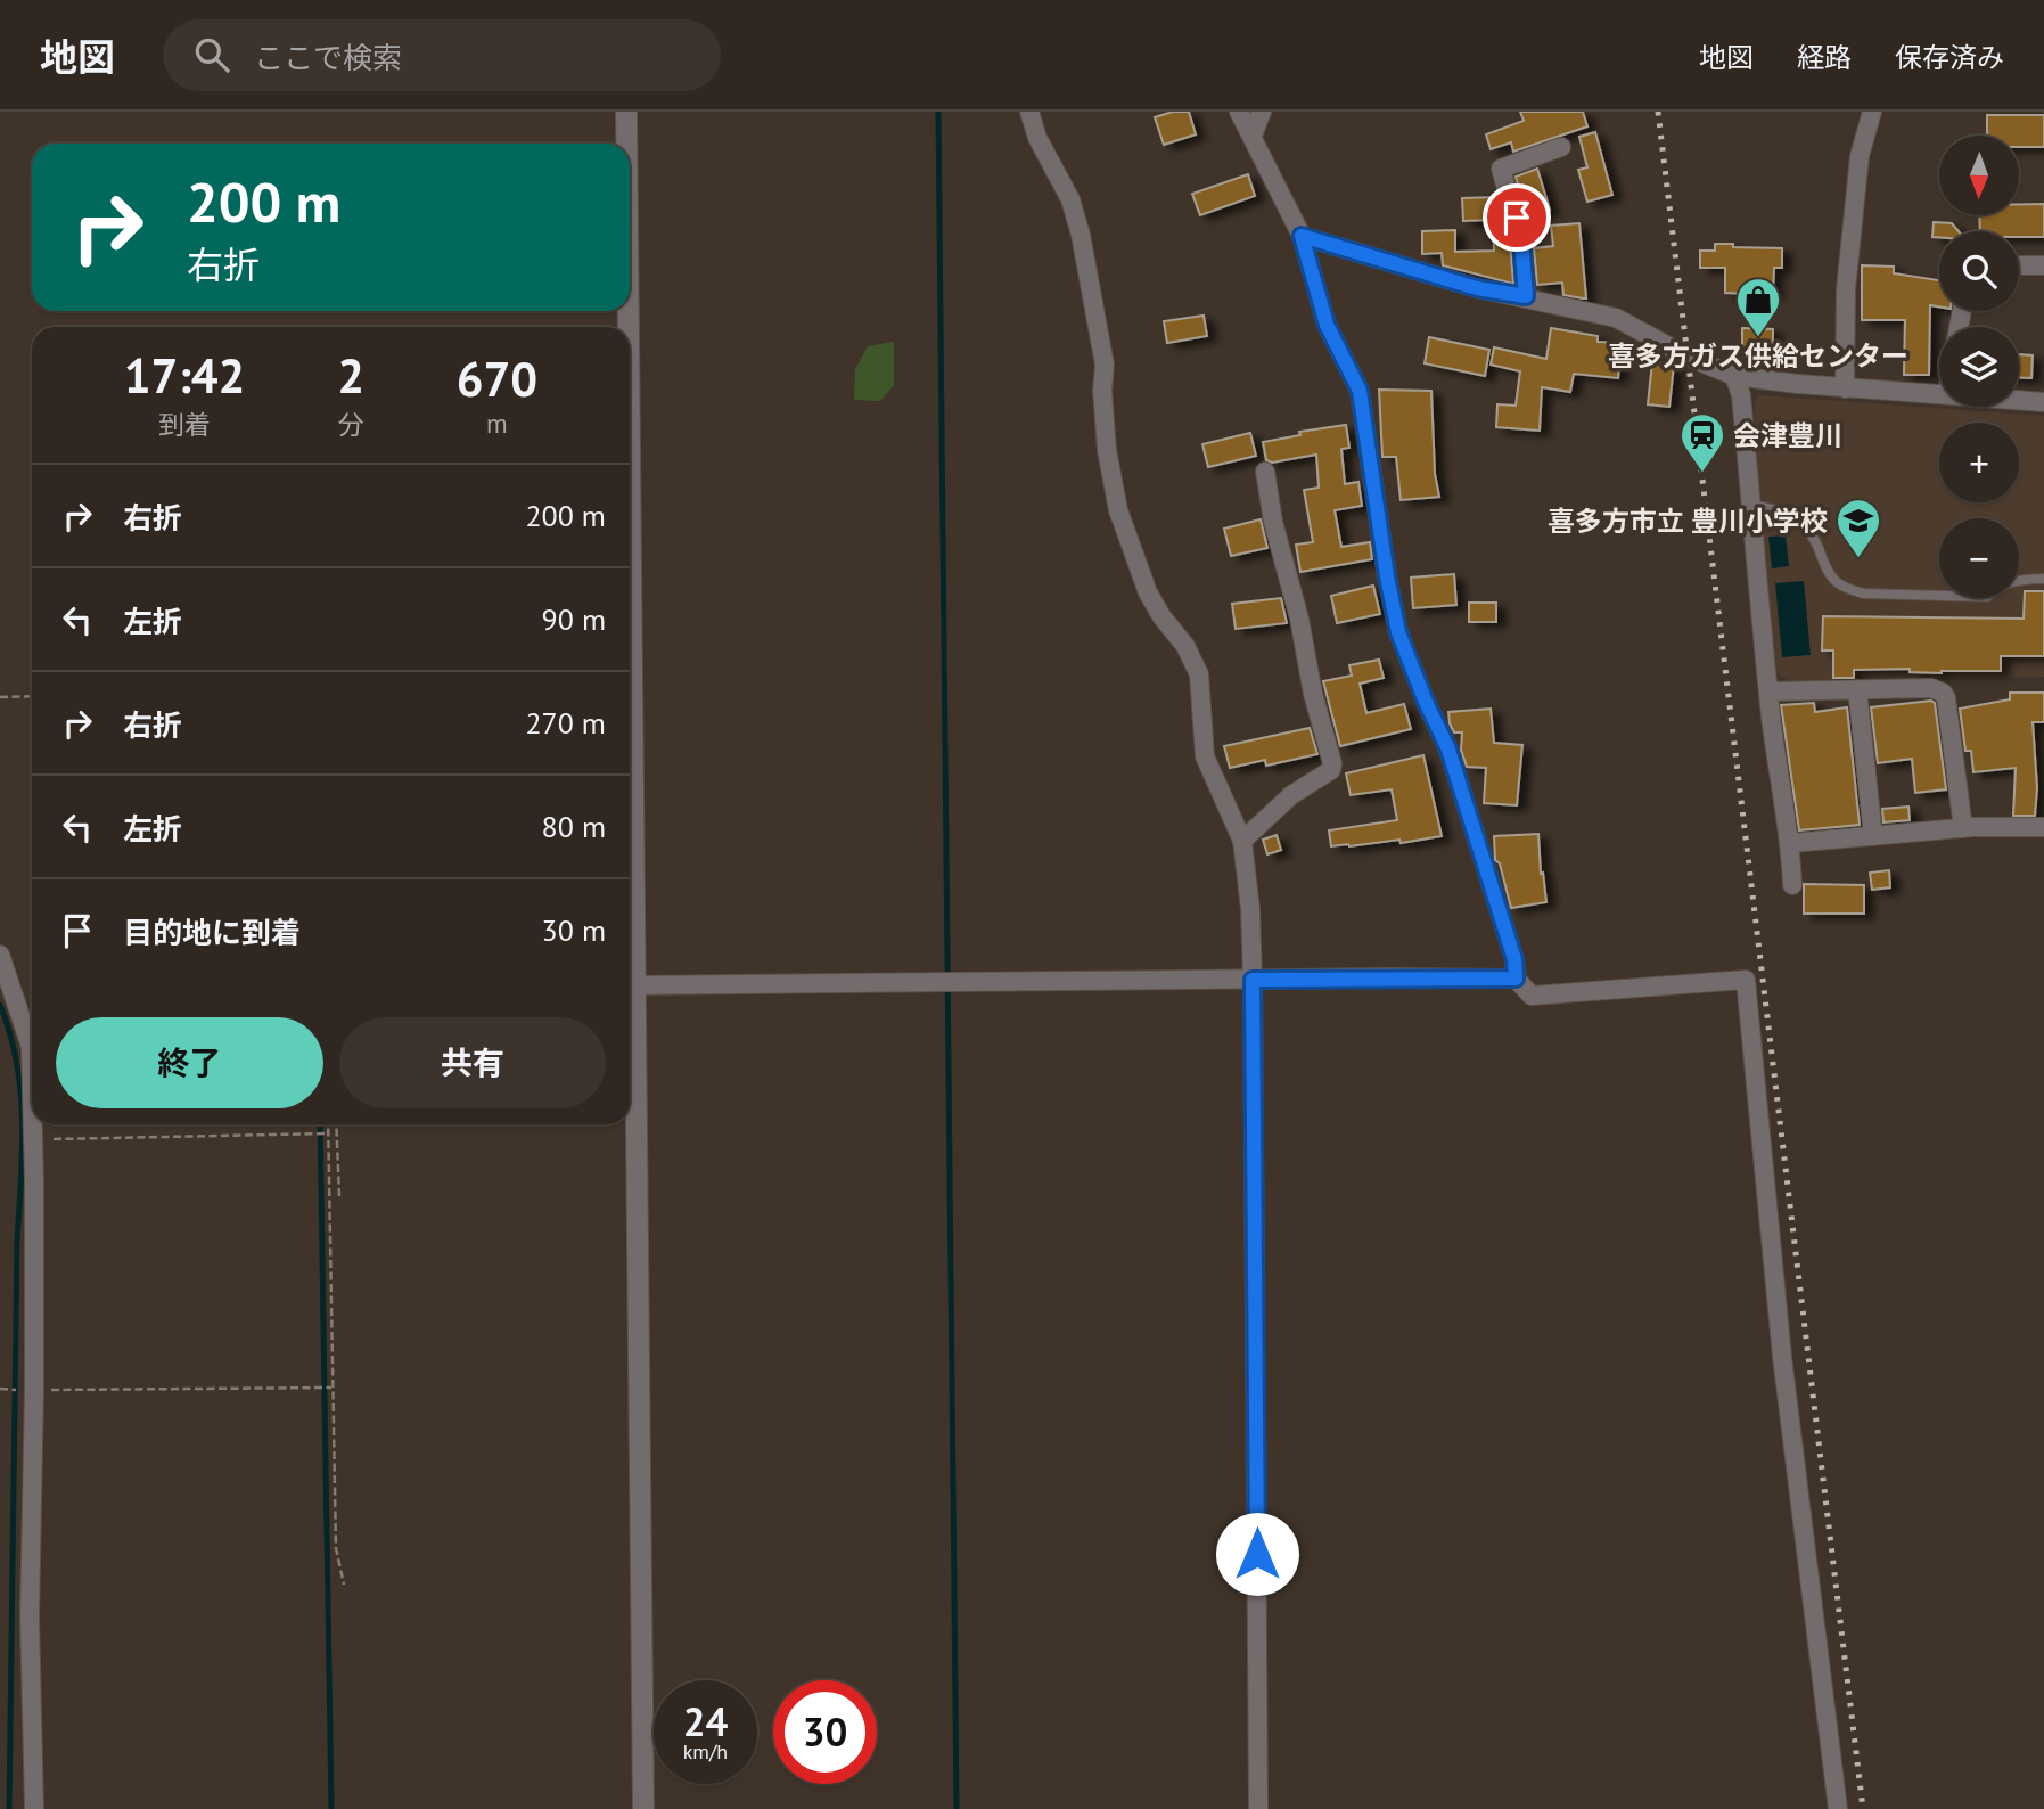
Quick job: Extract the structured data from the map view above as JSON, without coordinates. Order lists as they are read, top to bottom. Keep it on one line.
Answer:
{"places":{"shop":["喜多方ガス供給センター"],"station":["会津豊川"],"school or university":["喜多方市立 豊川小学校"]},"north":"bottom","page":{"header":"地図","search":"ここで検索","nav":["地図","経路","保存済み"],"map_buttons":["+","−"],"turn":["200 m","右折"],"eta":["17:42","到着","2","分","670","m"],"list":[{"name":"右折","value":"200 m"},{"name":"左折","value":"90 m"},{"name":"右折","value":"270 m"},{"name":"左折","value":"80 m"},{"name":"目的地に到着","value":"30 m"}],"buttons":["終了","共有"],"speed":"24 km/h","limit":"30"}}
